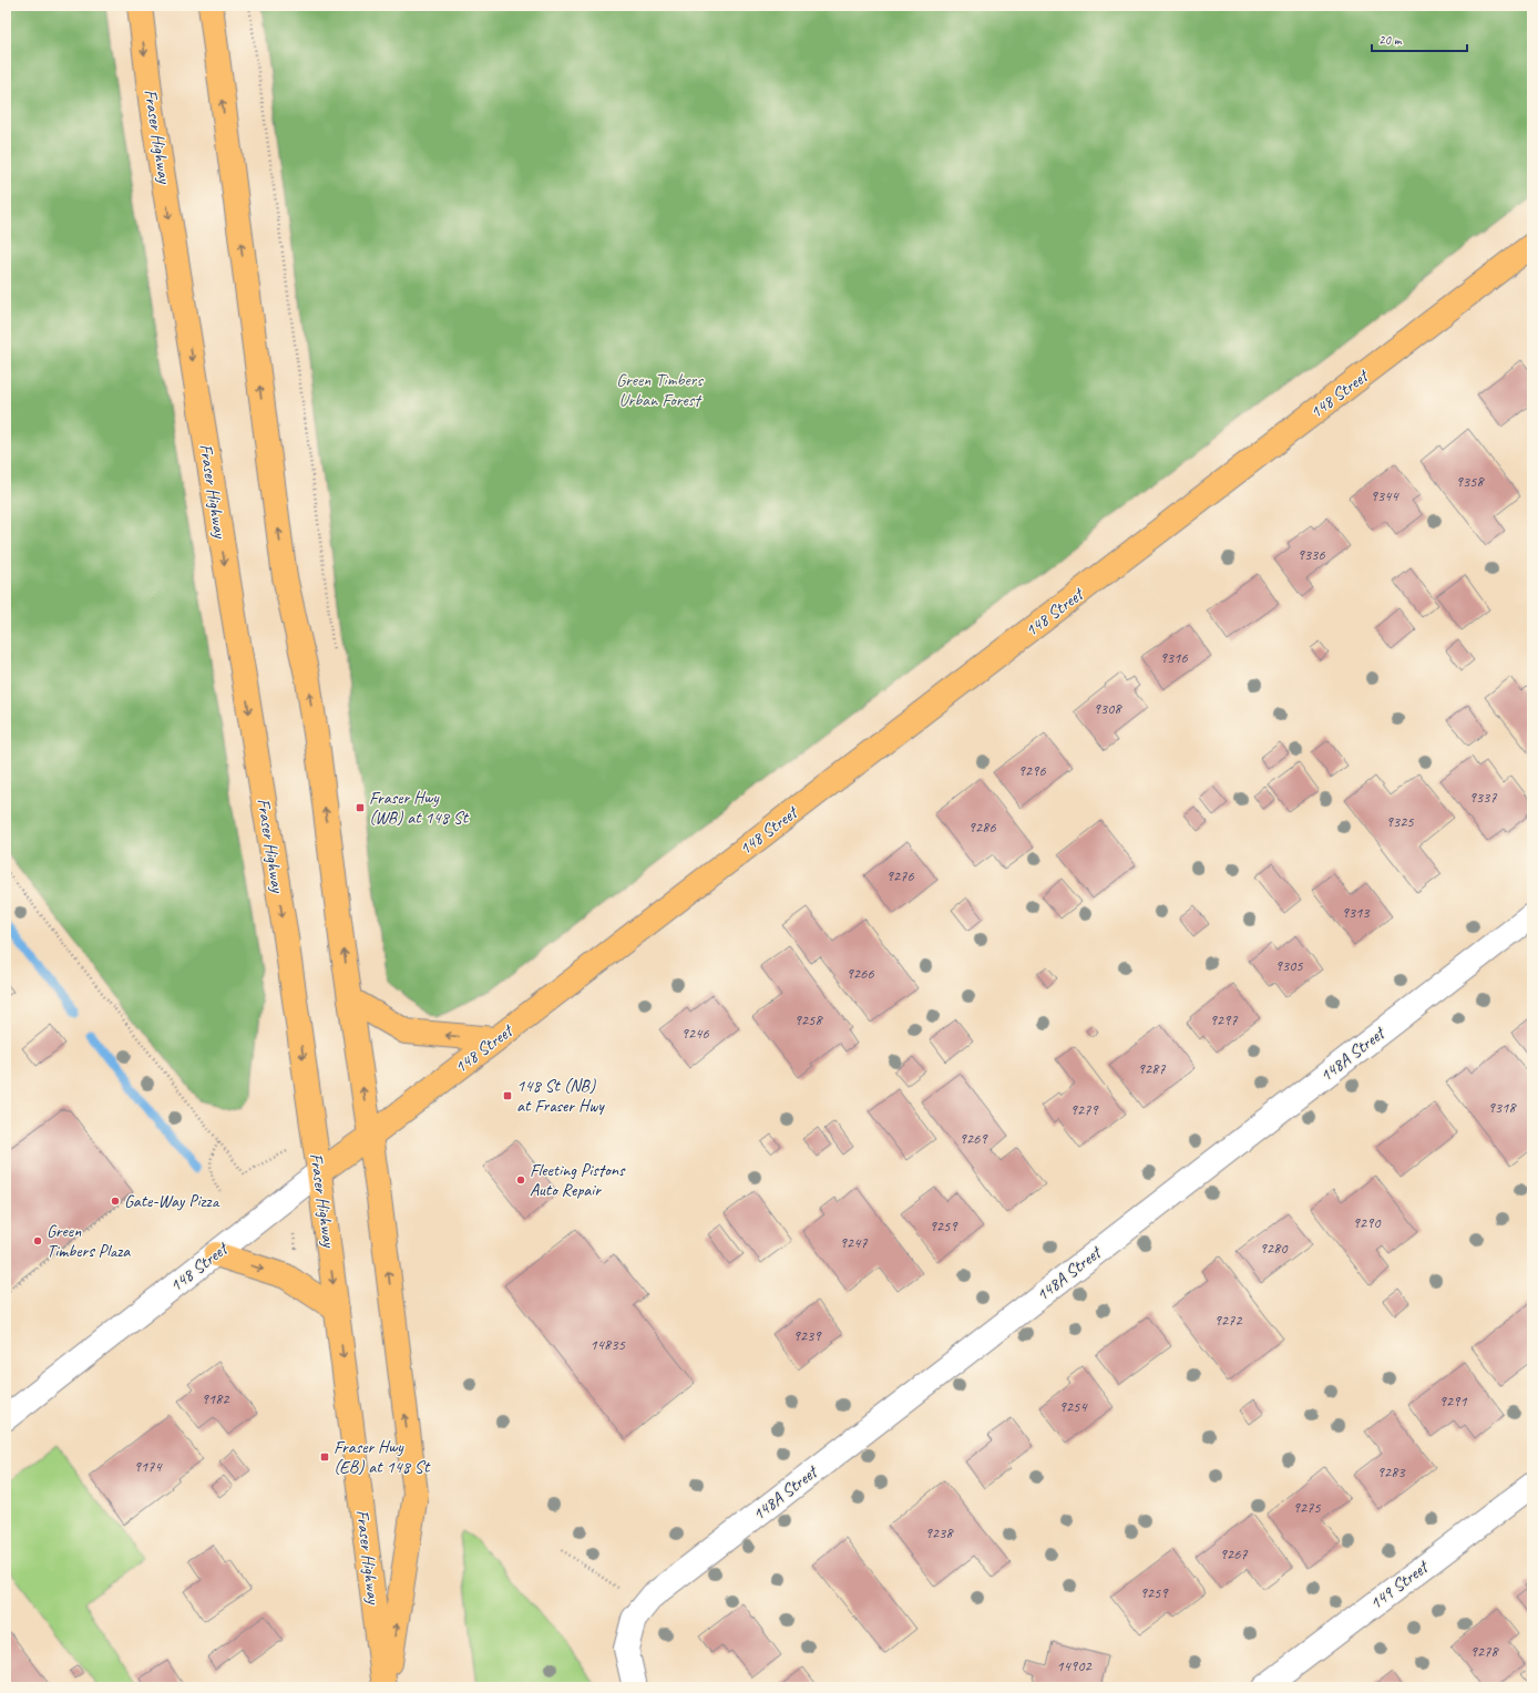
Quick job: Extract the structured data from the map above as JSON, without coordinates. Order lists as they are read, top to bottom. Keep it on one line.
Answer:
{"streets":{"main road":["Fraser Highway","148 Street"],"street":["148A Street","149 Street"]},"crossings":[["Fraser Highway","148 Street"]],"parks":["Green Timbers Urban Forest"],"places":{"transit":["Fraser Hwy (WB) at 148 St","148 St (NB) at Fraser Hwy","Fraser Hwy (EB) at 148 St"],"other":["Fleeting Pistons Auto Repair","Gate-Way Pizza","Green Timbers Plaza"]},"house_numbers":["9358","9344","9336","9316","9308","9296","9337","9325","9286","9276","9313","9305","9266","9258","9297","9246","9287","9318","9279","9269","9290","9259","9247","9280","9272","9239","14835","9182","9291","9254","9174","9283","9275","9238","9267","9259","9278","14902"],"scale_bar":"20 m"}
